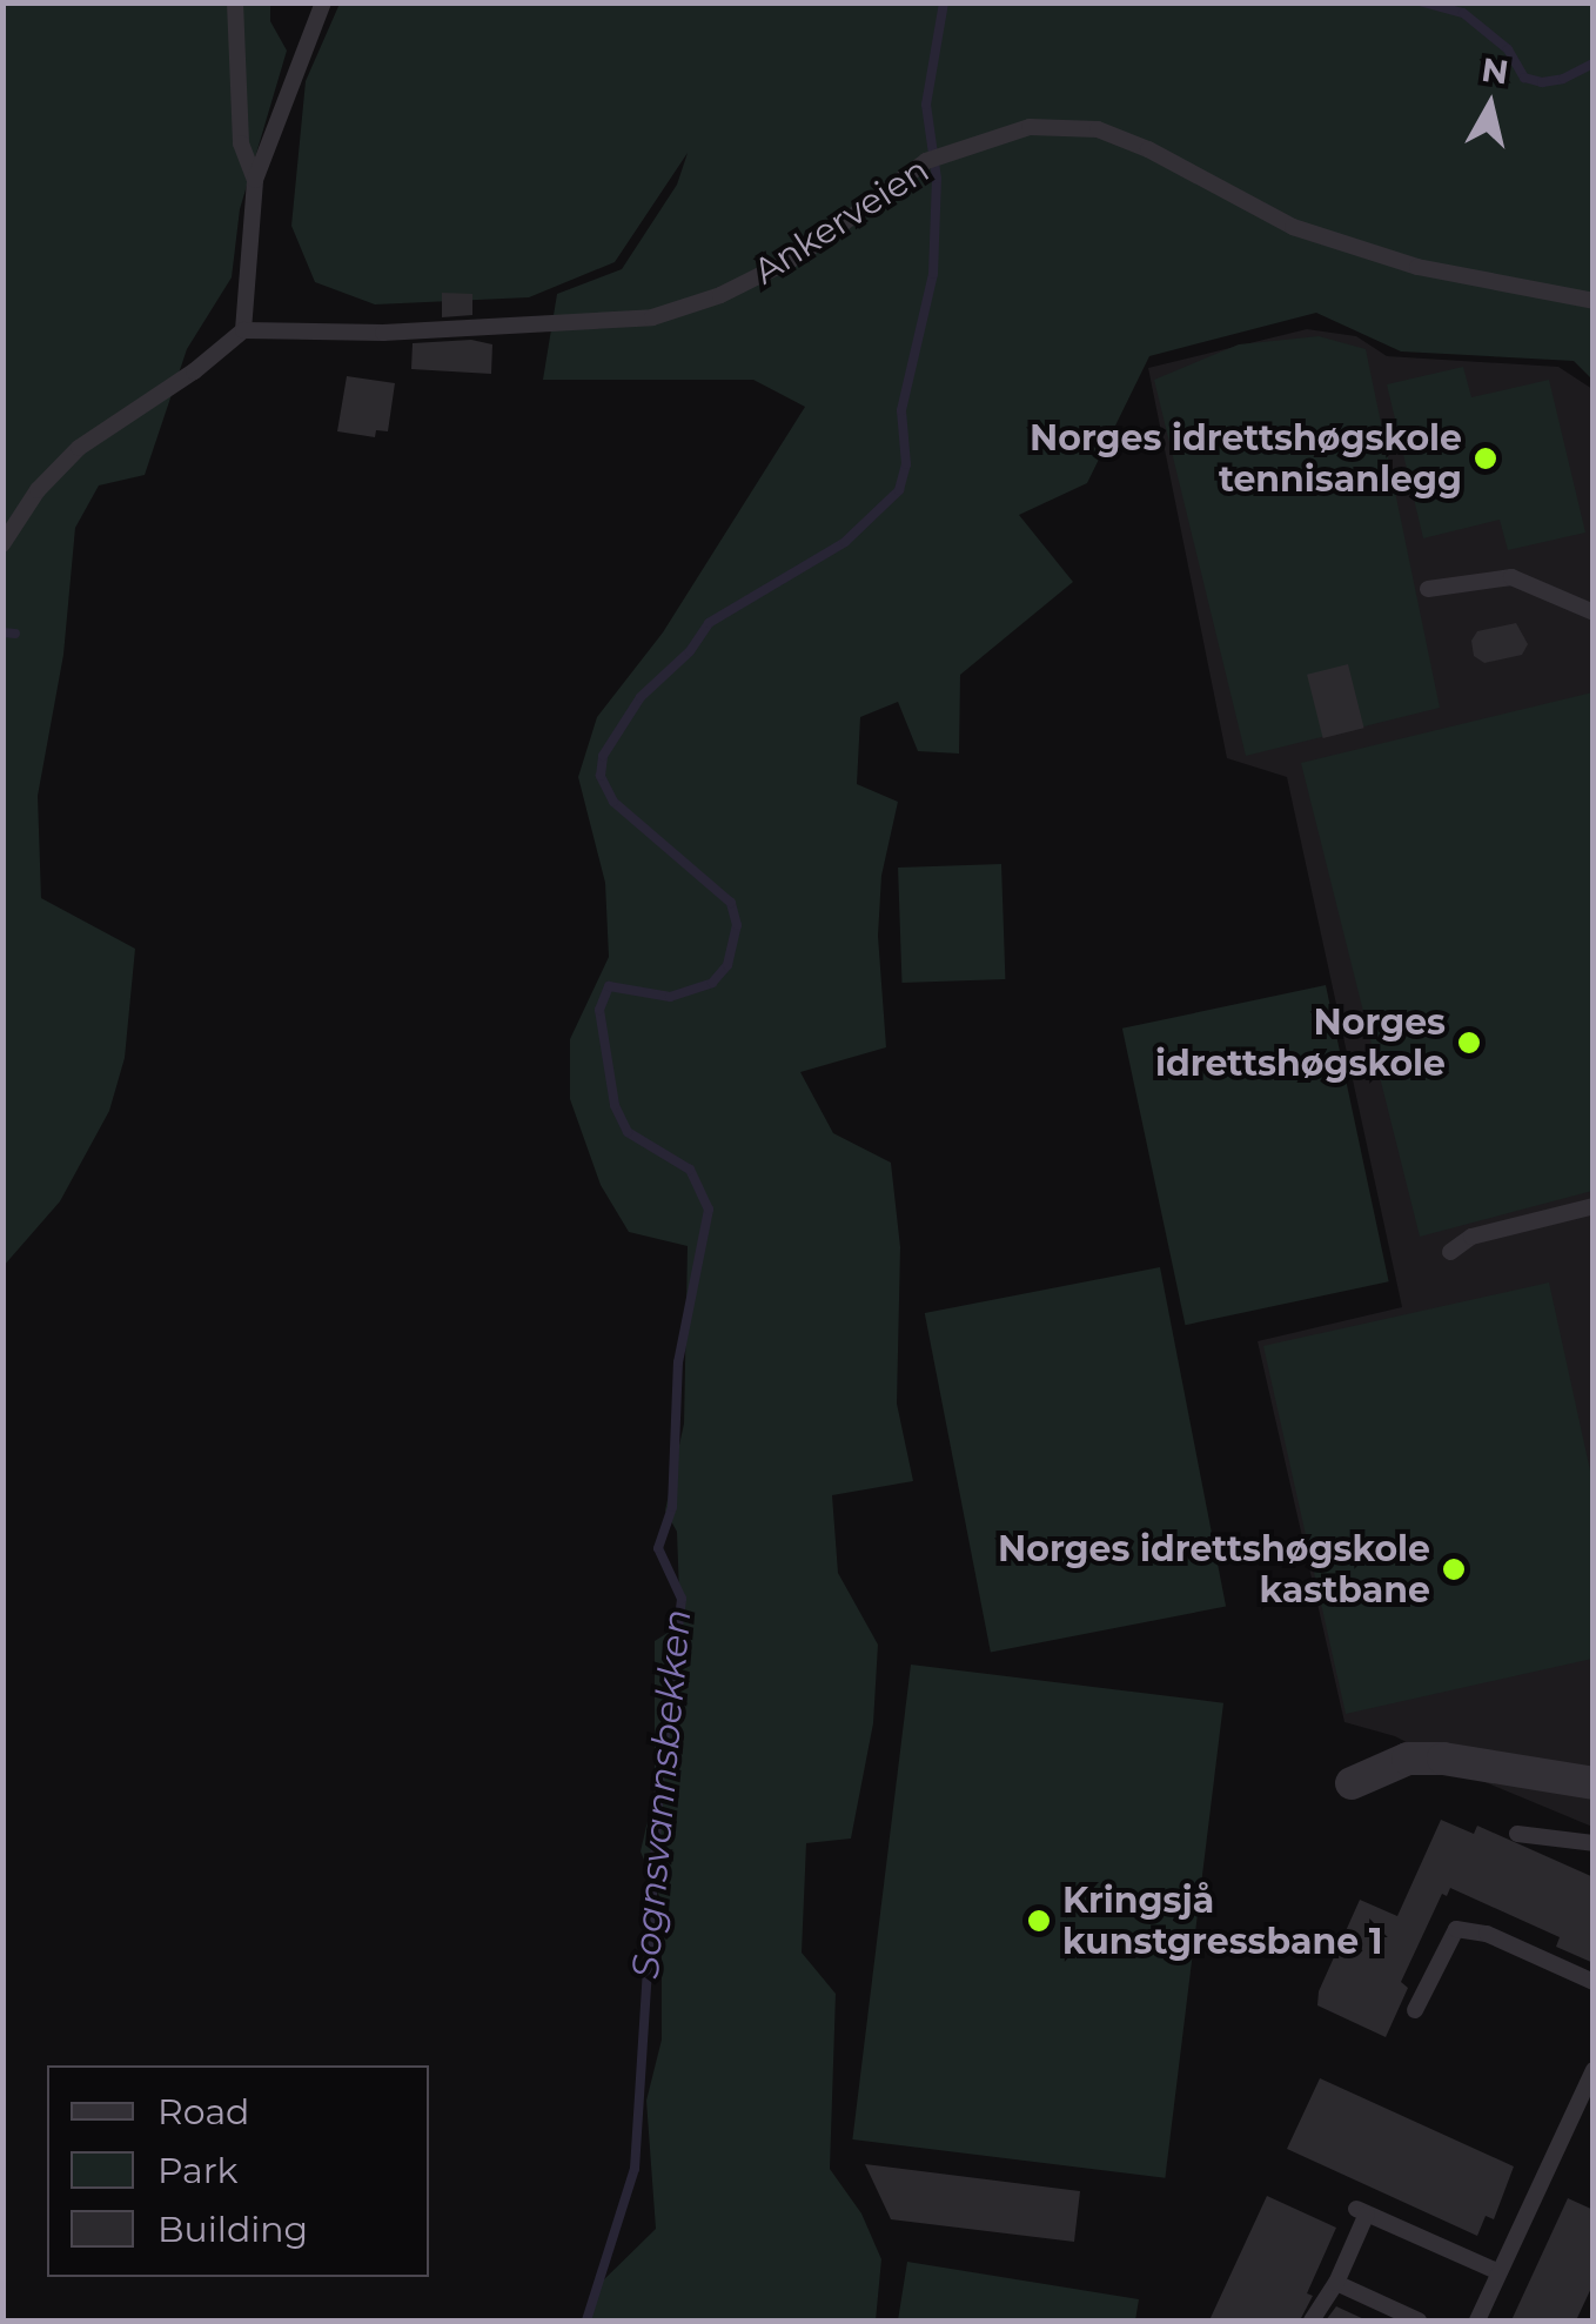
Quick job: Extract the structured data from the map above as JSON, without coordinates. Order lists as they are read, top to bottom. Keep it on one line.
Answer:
{"streets":{"lane":["Ankerveien"]},"water":["Sognsvannsbekken"],"places":["Norges idrettshøgskole tennisanlegg","Norges idrettshøgskole","Norges idrettshøgskole kastbane","Kringsjå kunstgressbane 1"],"legend":["Road","Park","Building"],"north":"top"}
